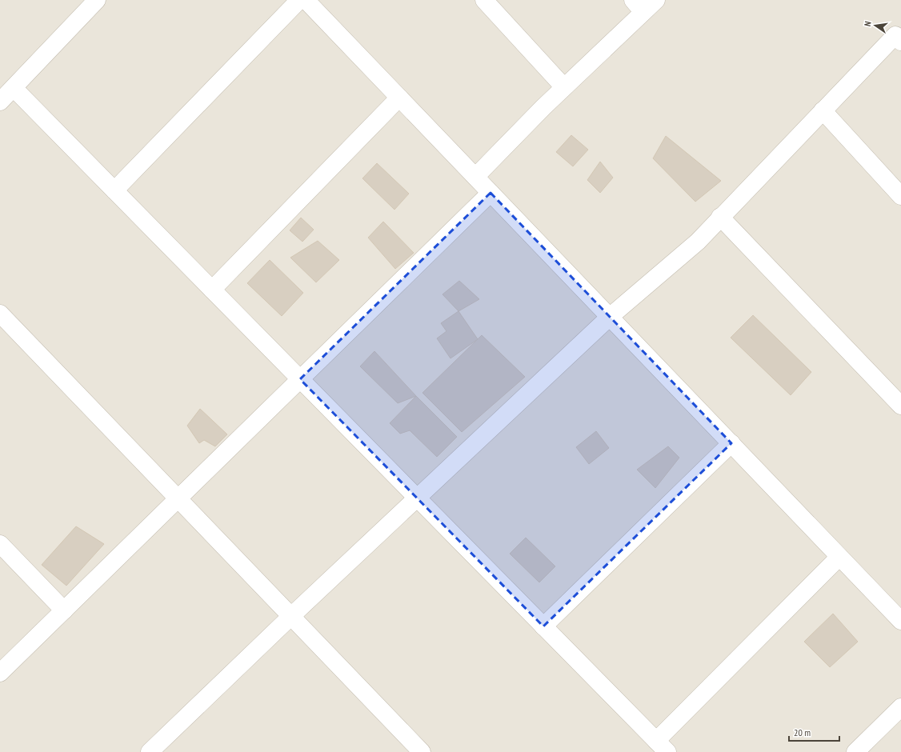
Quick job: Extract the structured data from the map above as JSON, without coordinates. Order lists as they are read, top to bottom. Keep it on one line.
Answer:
{"scale_bar":"20 m","north":"left"}
